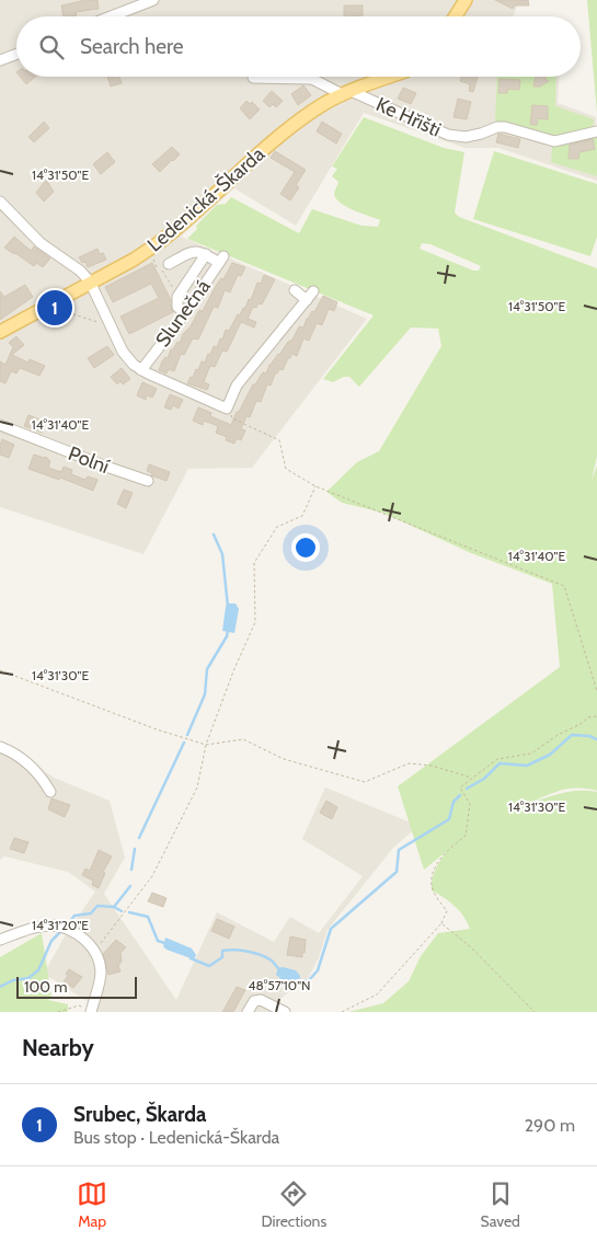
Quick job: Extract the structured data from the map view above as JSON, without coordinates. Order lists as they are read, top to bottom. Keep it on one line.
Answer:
{"streets":{"main road":["Ledenická-Škarda"],"street":["Ke Hřišti","Slunečná","Polní"]},"crossings":[["Ke Hřišti","Ledenická-Škarda"]],"scale_bar":"100 m","page":{"search":"Search here","pins":"1","scale":"100 m","heading":"Nearby","list":[{"mark":"1","name":"Srubec, Škarda","note":"Bus stop · Ledenická-Škarda","value":"290 m"}],"nav":["Map","Directions","Saved"]},"coordinates":["14°31'50\"E","14°31'40\"E","14°31'30\"E","14°31'20\"E","48°57'10\"N"]}
